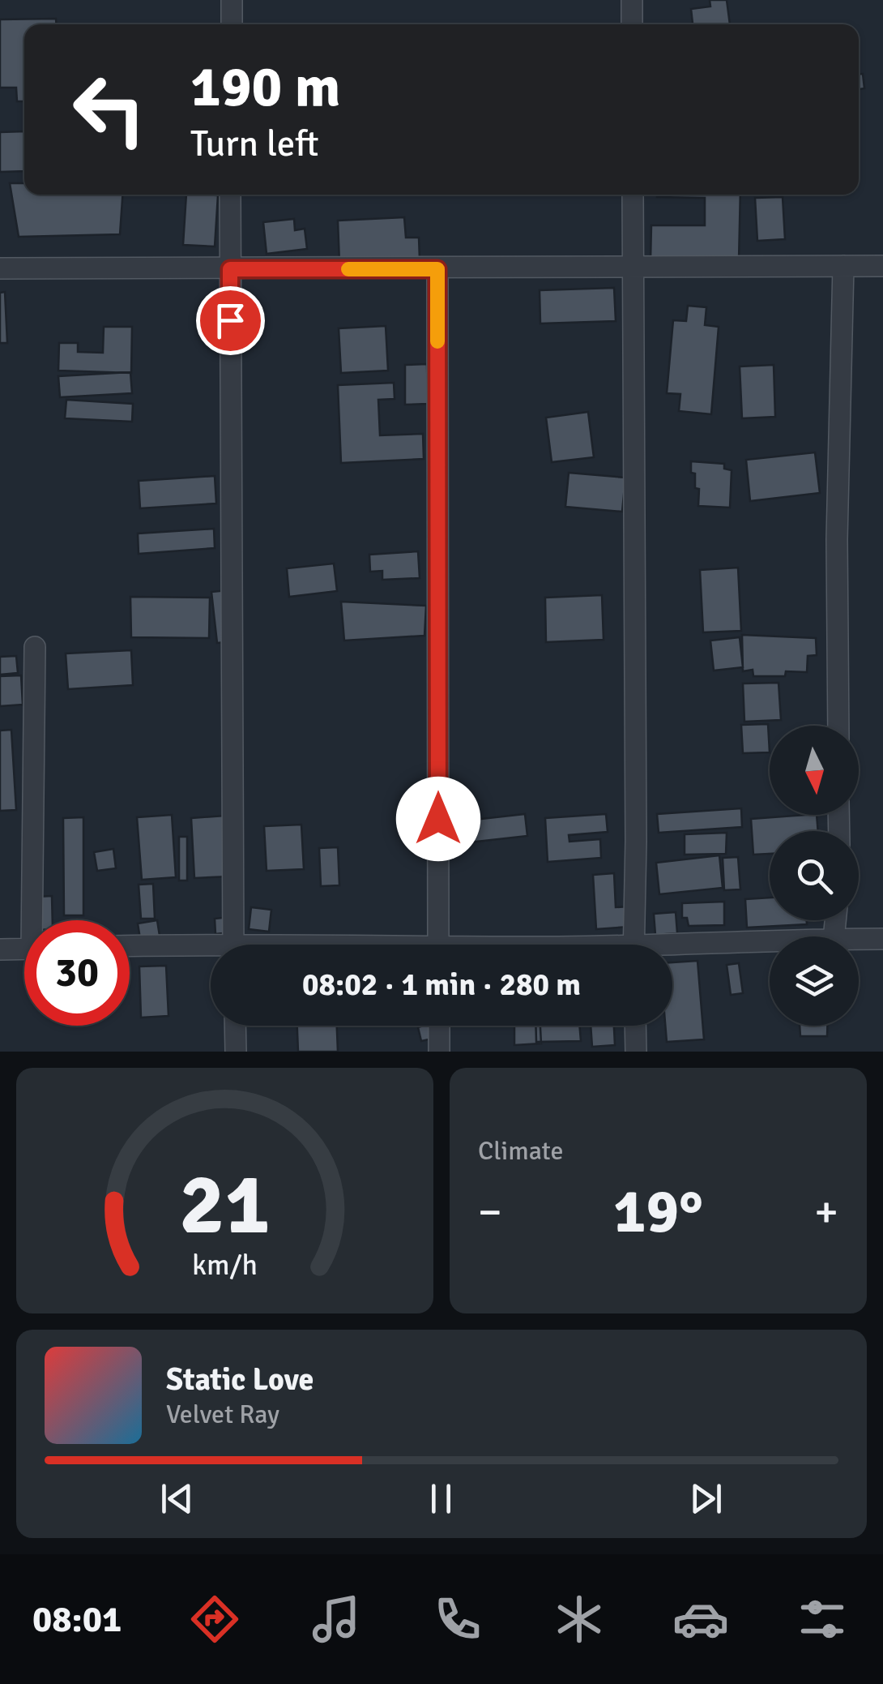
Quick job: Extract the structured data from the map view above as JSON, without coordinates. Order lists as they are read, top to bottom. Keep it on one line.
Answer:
{"north":"bottom","page":{"turn":["190 m","Turn left"],"limit":"30","trip":"08:02 · 1 min · 280 m","tile":"Climate","heat":["−","19°","+"],"song":["Static Love","Velvet Ray"],"tabs":"08:01","gauge":["21","km/h"]}}
